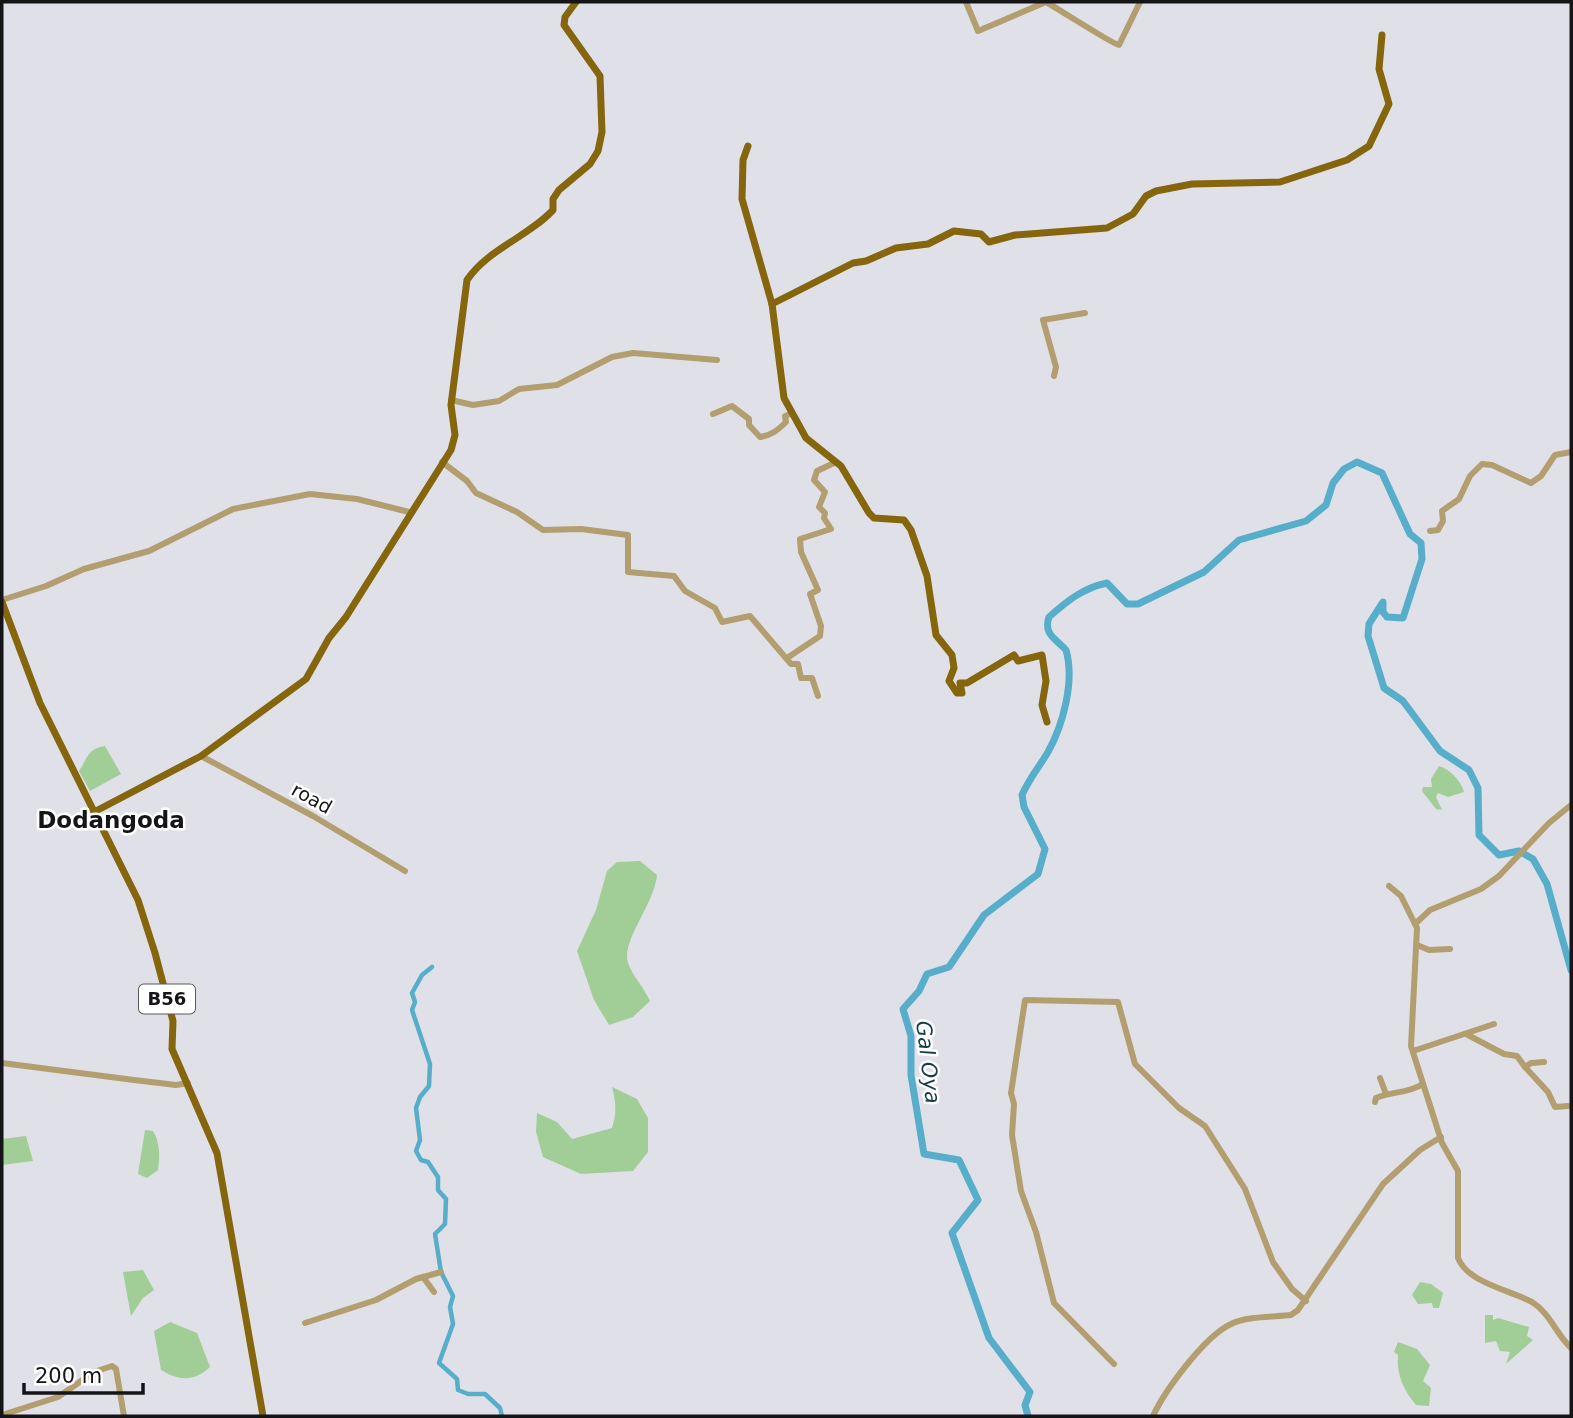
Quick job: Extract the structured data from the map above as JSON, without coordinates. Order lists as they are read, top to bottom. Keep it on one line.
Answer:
{"streets":{"main road":["B56"],"street":["road"]},"districts":["Dodangoda"],"water":["Gal Oya"],"scale_bar":"200 m"}
